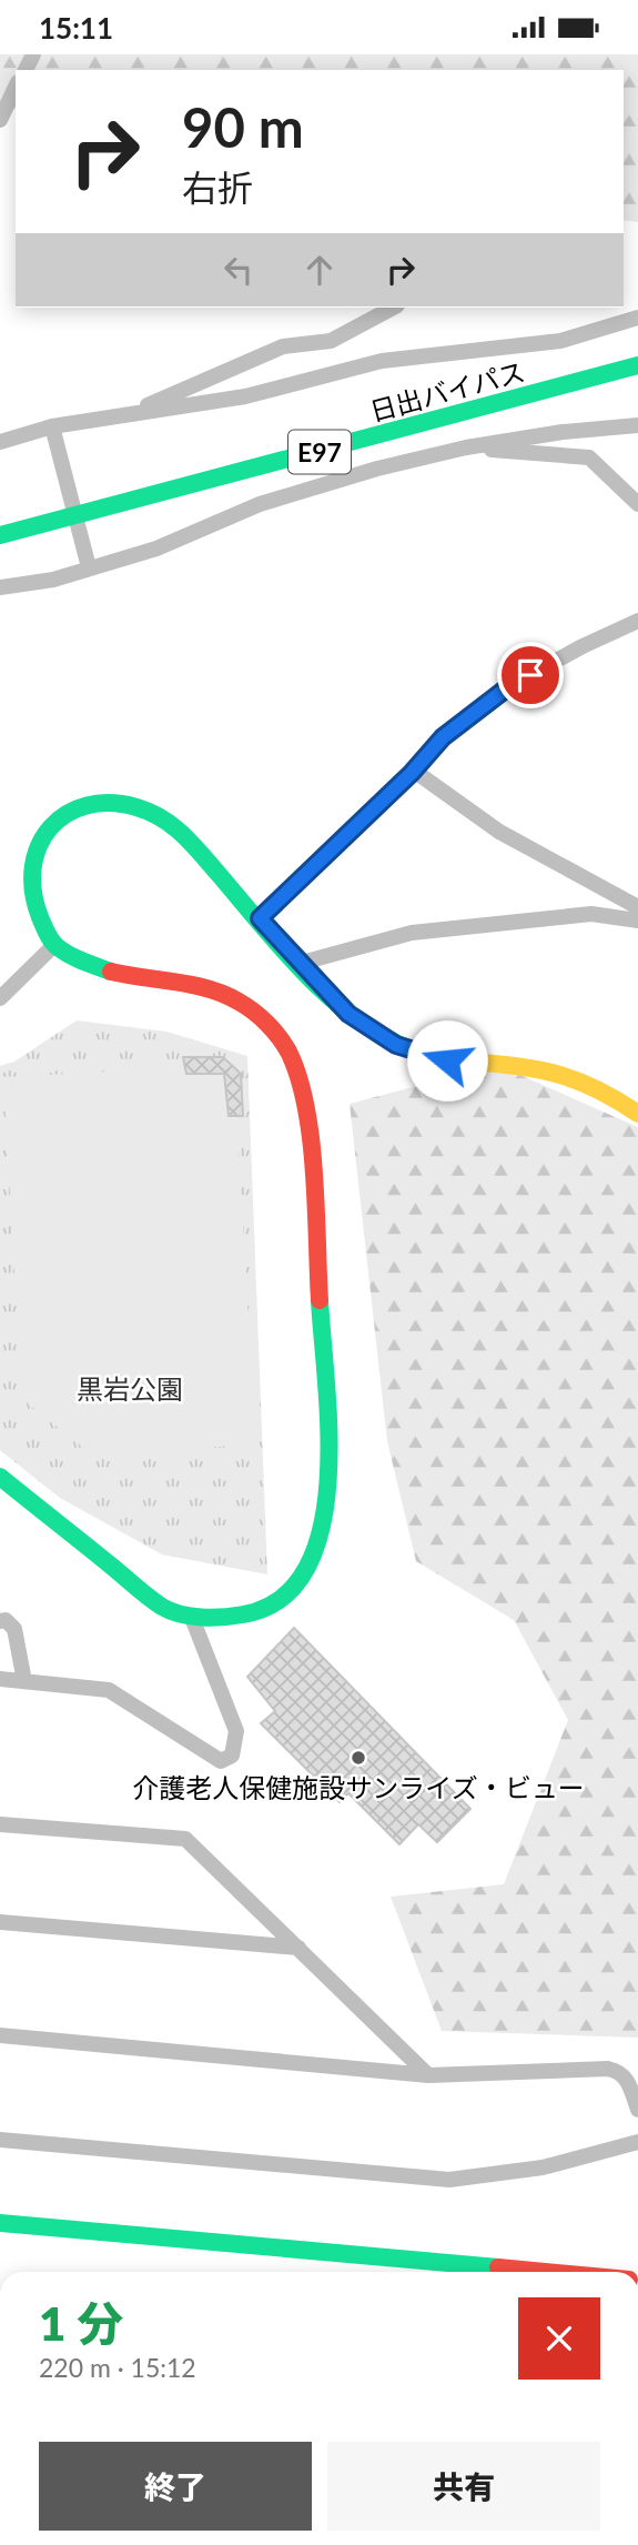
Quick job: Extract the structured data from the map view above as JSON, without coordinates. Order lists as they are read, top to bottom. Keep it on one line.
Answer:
{"streets":{"main road":["日出バイパス","E97"]},"parks":["黒岩公園"],"places":["介護老人保健施設サンライズ・ビュー"],"page":{"status":"15:11","turn":["90 m","右折"],"heading":["1 分","220 m · 15:12"],"buttons":["終了","共有"]}}
